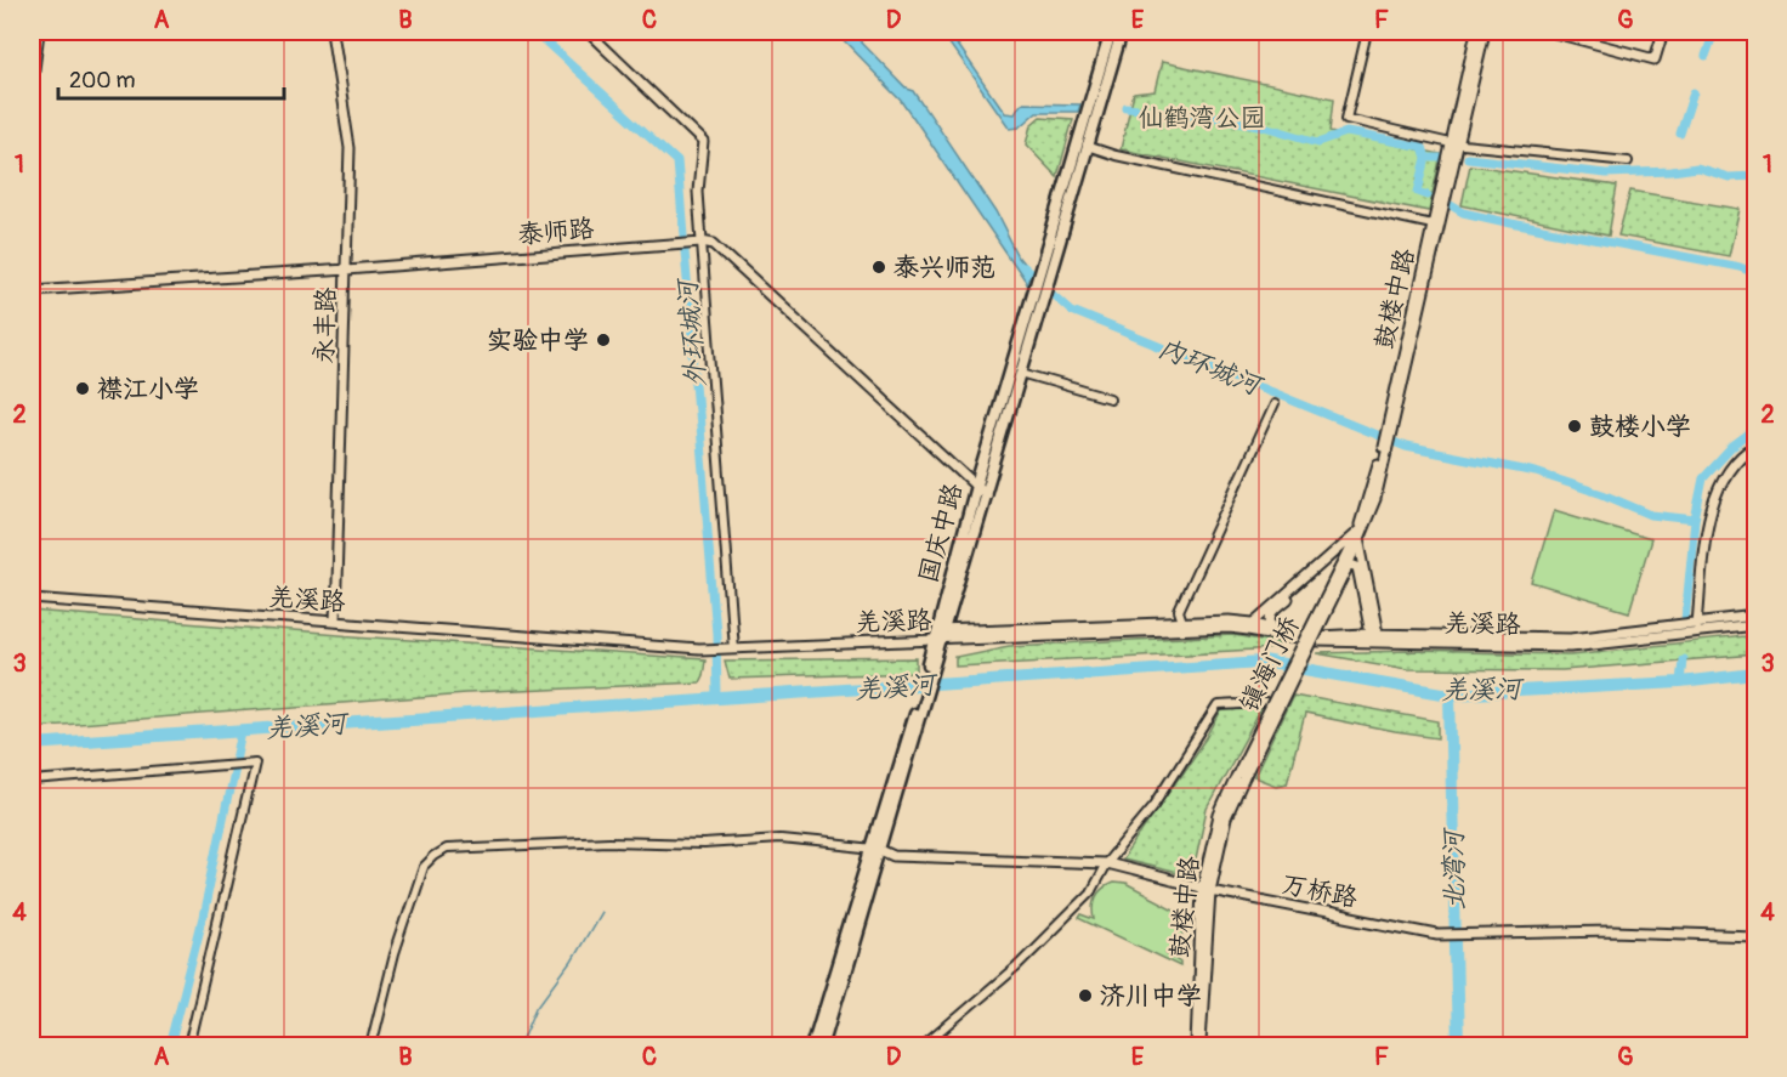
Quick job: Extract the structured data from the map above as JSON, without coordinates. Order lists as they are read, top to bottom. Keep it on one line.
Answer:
{"streets":{"main road":["国庆中路"],"street":["泰师路","鼓楼中路","永丰路","羌溪路","镇海门桥","万桥路"]},"crossings":[["泰师路","永丰路"],["鼓楼中路","镇海门桥"],["鼓楼中路","万桥路"],["永丰路","羌溪路"],["国庆中路","羌溪路"],["国庆中路","万桥路"]],"water":["外环城河","内环城河","羌溪河","北湾河"],"parks":["仙鹤湾公园"],"places":["泰兴师范","实验中学","襟江小学","鼓楼小学","济川中学"],"scale_bar":"200 m","grid":{"columns":["A","B","C","D","E","F","G"],"rows":["1","2","3","4"]}}
